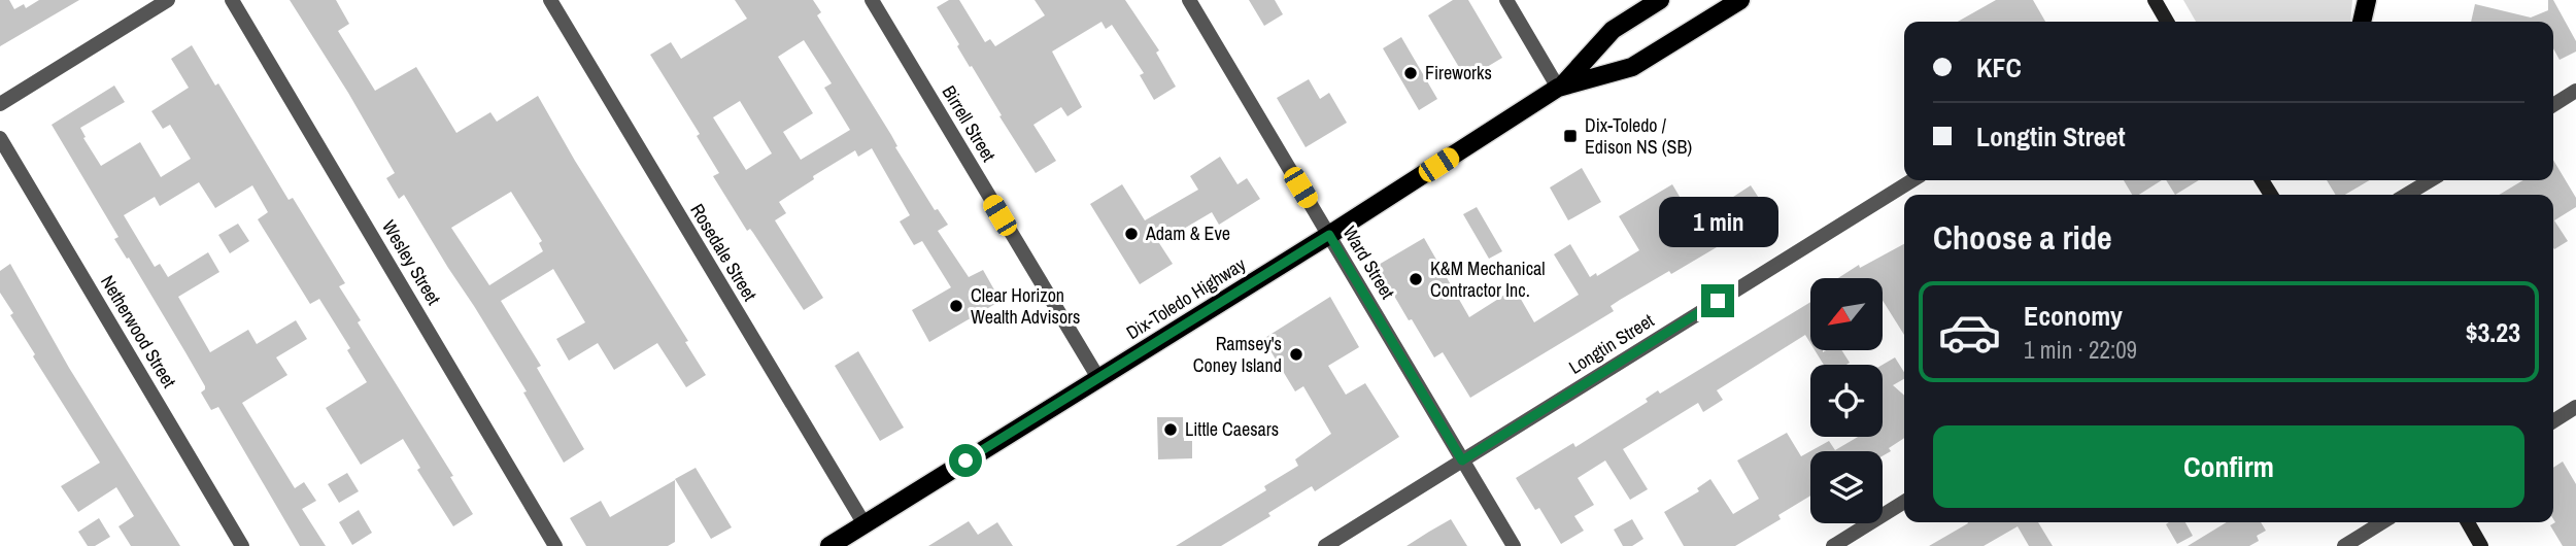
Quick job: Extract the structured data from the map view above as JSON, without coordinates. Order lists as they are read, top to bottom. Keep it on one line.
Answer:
{"streets":{"main road":["Dix-Toledo Highway"],"street":["Birrell Street","Rosedale Street","Wesley Street","Ward Street","Netherwood Street","Longtin Street"]},"crossings":[["Birrell Street","Dix-Toledo Highway"],["Rosedale Street","Dix-Toledo Highway"],["Ward Street","Dix-Toledo Highway"],["Ward Street","Longtin Street"]],"places":{"other":["Fireworks","Adam & Eve","K&M Mechanical Contractor Inc.","Clear Horizon Wealth Advisors","Ramsey's Coney Island","Little Caesars"],"transit":["Dix-Toledo / Edison NS (SB)"]},"north":"bottom left","page":{"banner":["KFC","Longtin Street"],"heading":"Choose a ride","bubble":"1 min","list":[{"name":"Economy","note":"1 min · 22:09","value":"$3.23"}],"buttons":"Confirm"}}
